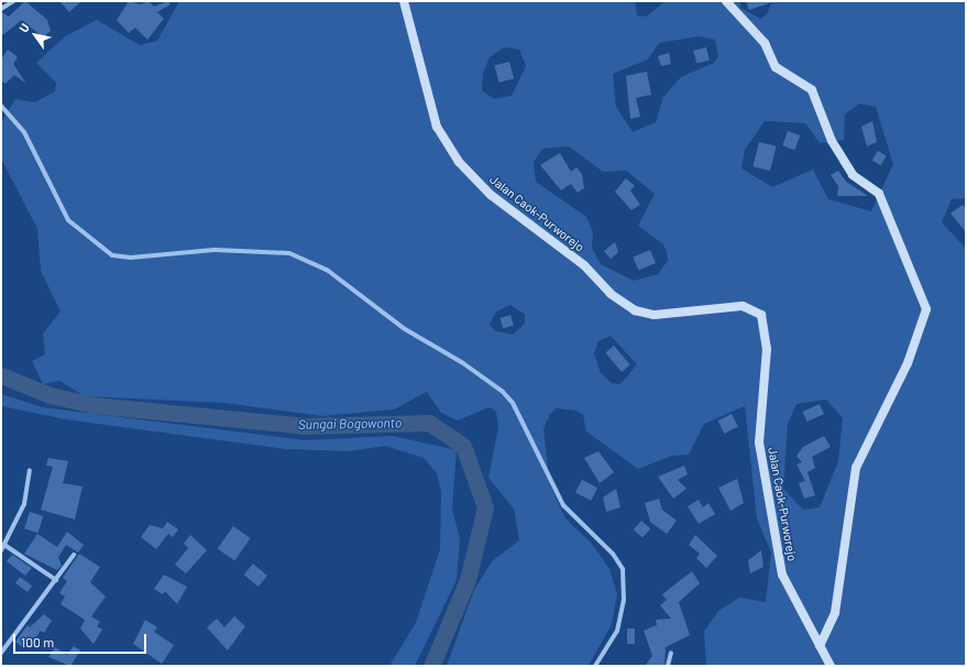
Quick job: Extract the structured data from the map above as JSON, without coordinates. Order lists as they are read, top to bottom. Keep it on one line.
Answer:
{"streets":{"street":["Jalan Caok-Purworejo"]},"water":["Sungai Bogowonto"],"scale_bar":"100 m","north":"top left"}
